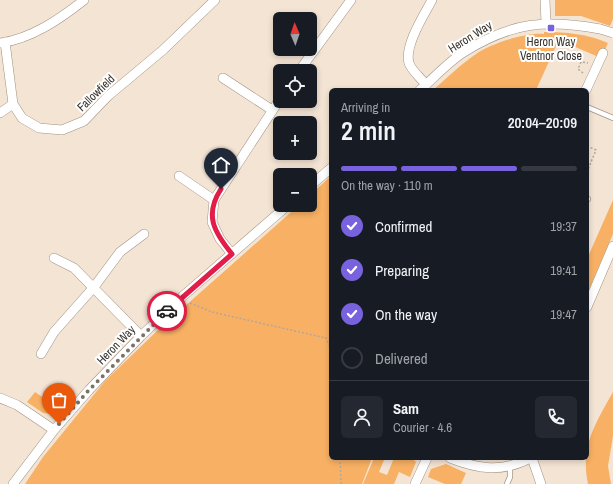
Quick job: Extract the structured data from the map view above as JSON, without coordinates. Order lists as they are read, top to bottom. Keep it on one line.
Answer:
{"streets":{"street":["Heron Way","Fallowfield"]},"places":{"transit":["Heron Way Ventnor Close"]},"north":"top","page":{"map_buttons":["+","−"],"heading":["2 min","Arriving in","20:04–20:09"],"panel":["Sam","Courier · 4.6"],"bar":"On the way · 110 m","list":[["Confirmed","19:37"],["Preparing","19:41"],["On the way","19:47"],"Delivered"]}}
